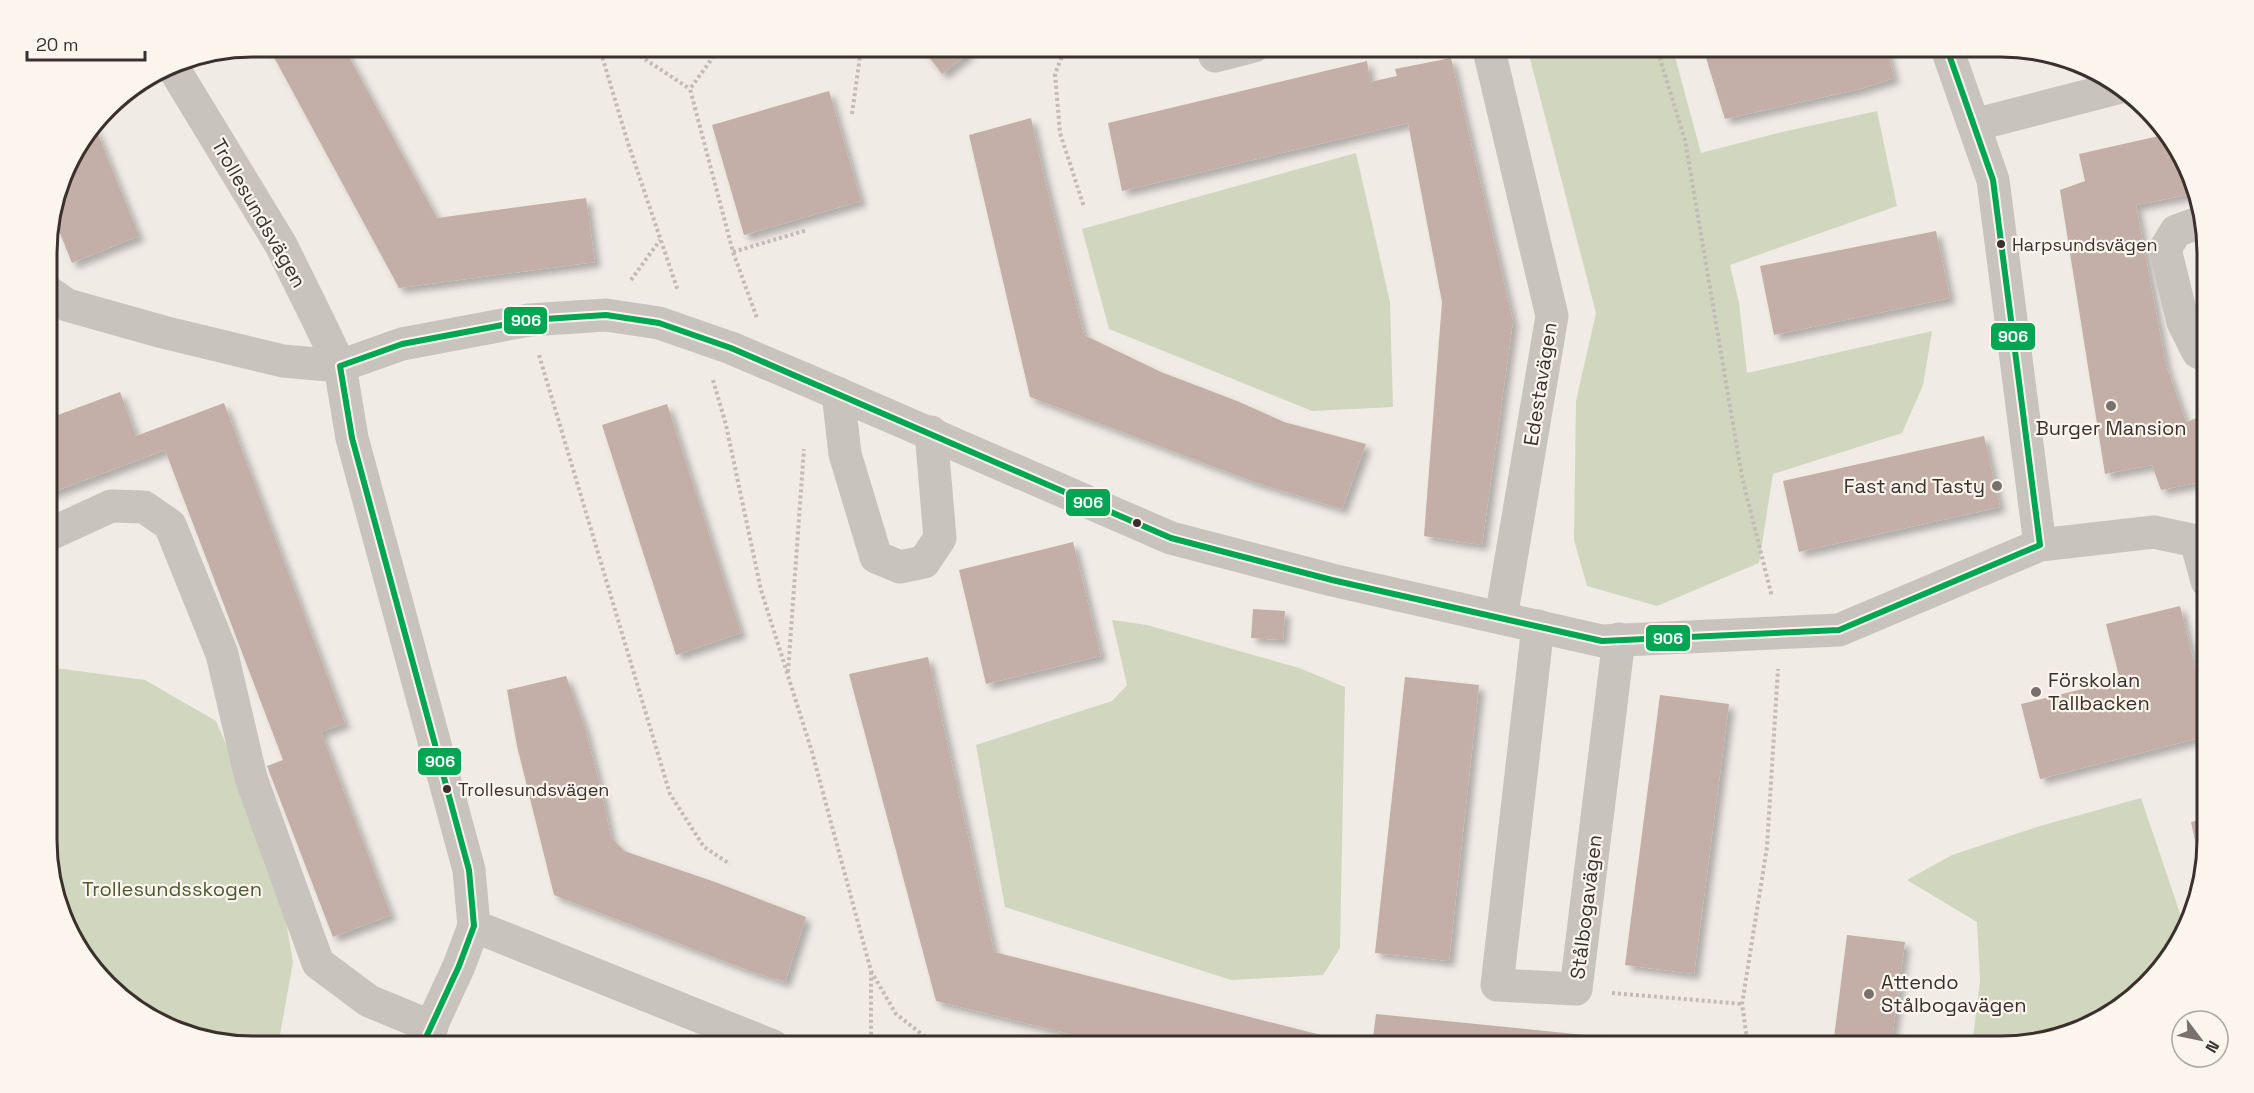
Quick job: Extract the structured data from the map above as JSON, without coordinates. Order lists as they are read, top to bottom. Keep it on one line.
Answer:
{"streets":{"street":["Trollesundsvägen","Edestavägen","Stålbogavägen"]},"parks":["Trollesundsskogen"],"places":["Harpsundsvägen","Burger Mansion","Fast and Tasty","Förskolan Tallbacken","Trollesundsvägen","Attendo Stålbogavägen"],"lines":["transit line 906"],"scale_bar":"20 m","north":"bottom right"}
